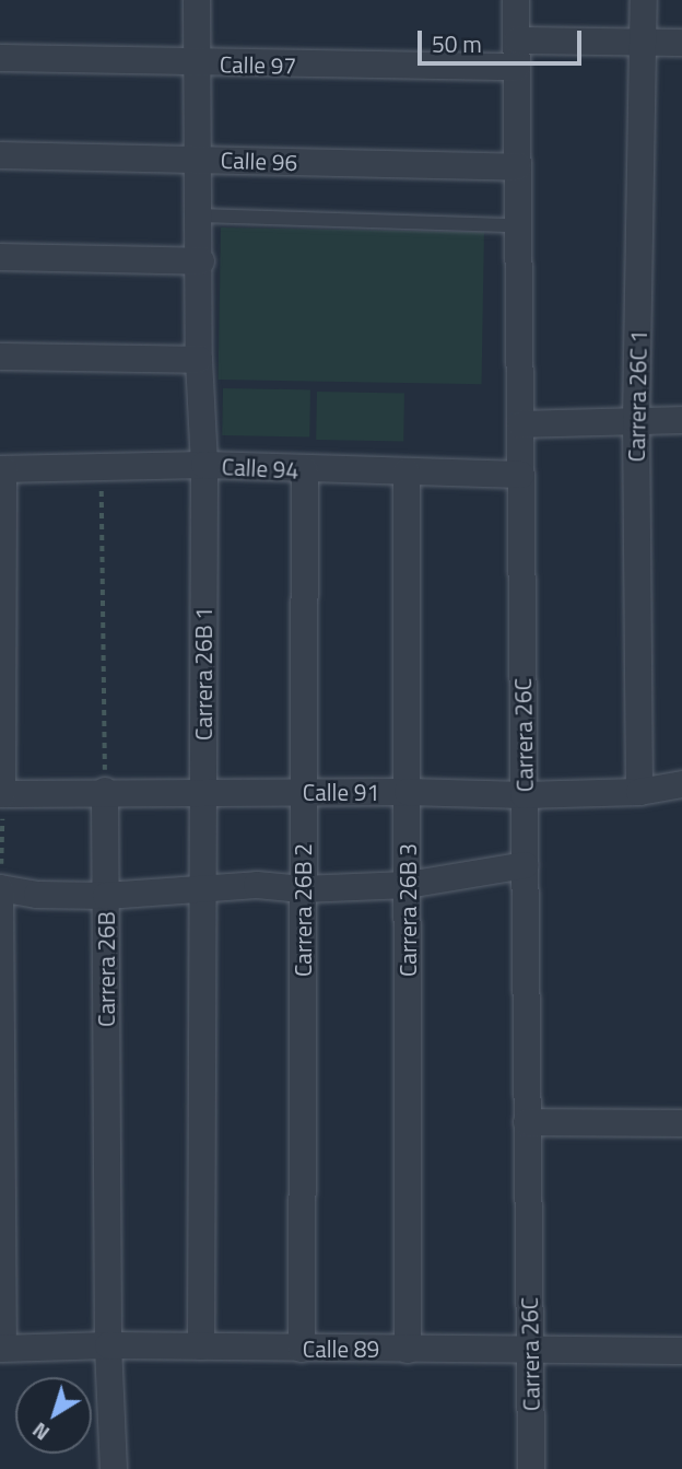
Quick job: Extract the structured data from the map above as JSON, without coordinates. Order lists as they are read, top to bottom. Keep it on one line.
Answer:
{"streets":{"street":["Calle 97","Calle 96","Carrera 26C 1","Calle 94","Carrera 26B 1","Carrera 26C","Calle 91","Carrera 26B 2","Carrera 26B 3","Carrera 26B","Calle 89"]},"crossings":[["Calle 97","Carrera 26B 1"],["Calle 97","Carrera 26C"],["Calle 96","Carrera 26B 1"],["Calle 96","Carrera 26C"],["Carrera 26C 1","Calle 91"],["Calle 94","Carrera 26B 1"],["Calle 94","Carrera 26C"],["Calle 94","Carrera 26B 2"],["Calle 94","Carrera 26B 3"],["Carrera 26B 1","Calle 91"],["Carrera 26B 1","Calle 89"],["Carrera 26C","Calle 91"],["Carrera 26C","Calle 89"],["Calle 91","Carrera 26B 2"],["Calle 91","Carrera 26B 3"],["Calle 91","Carrera 26B"],["Carrera 26B 2","Calle 89"],["Carrera 26B 3","Calle 89"],["Carrera 26B","Calle 89"]],"scale_bar":"50 m","north":"bottom left"}
